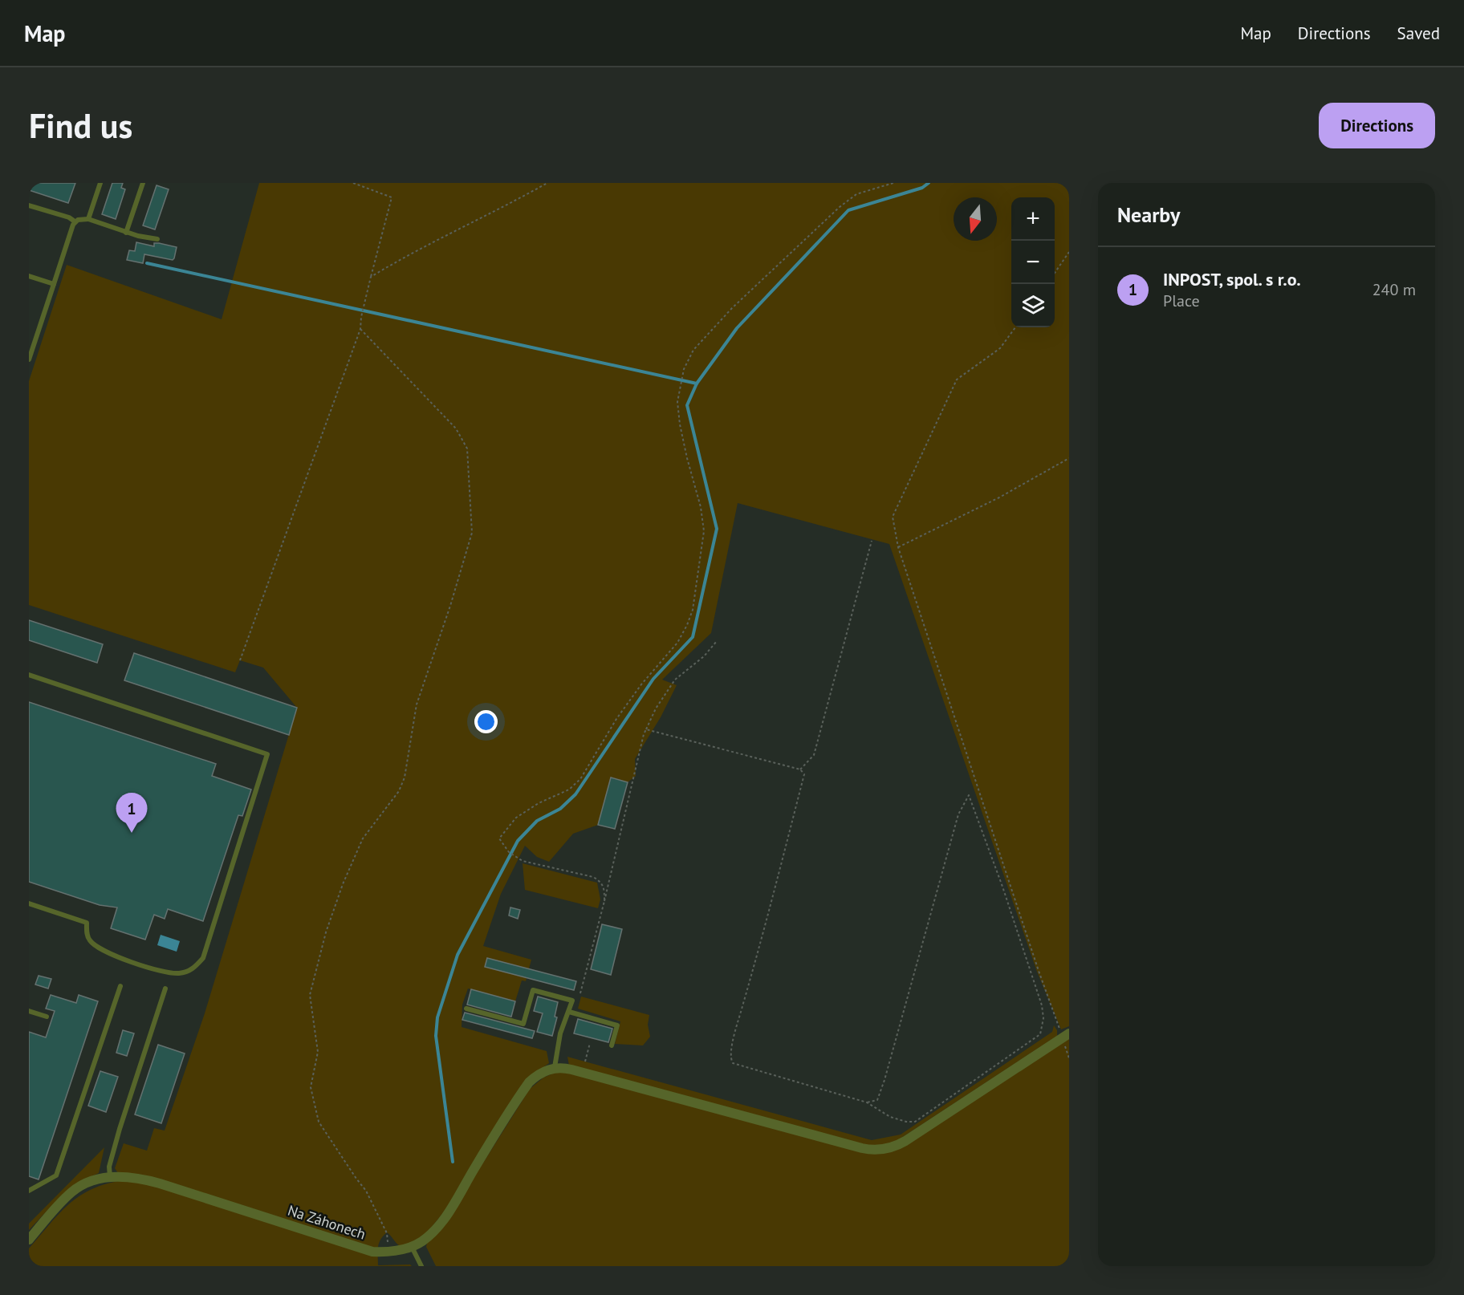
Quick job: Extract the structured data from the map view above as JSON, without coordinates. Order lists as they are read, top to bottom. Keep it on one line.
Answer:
{"streets":{"street":["Na Záhonech"]},"north":"bottom","page":{"header":"Map","nav":["Map","Directions","Saved"],"buttons":"Directions","title":"Find us","heading":"Nearby","map_buttons":["+","−"],"list":[{"mark":"1","name":"INPOST, spol. s r.o.","note":"Place","value":"240 m"}],"pins":"1"}}
